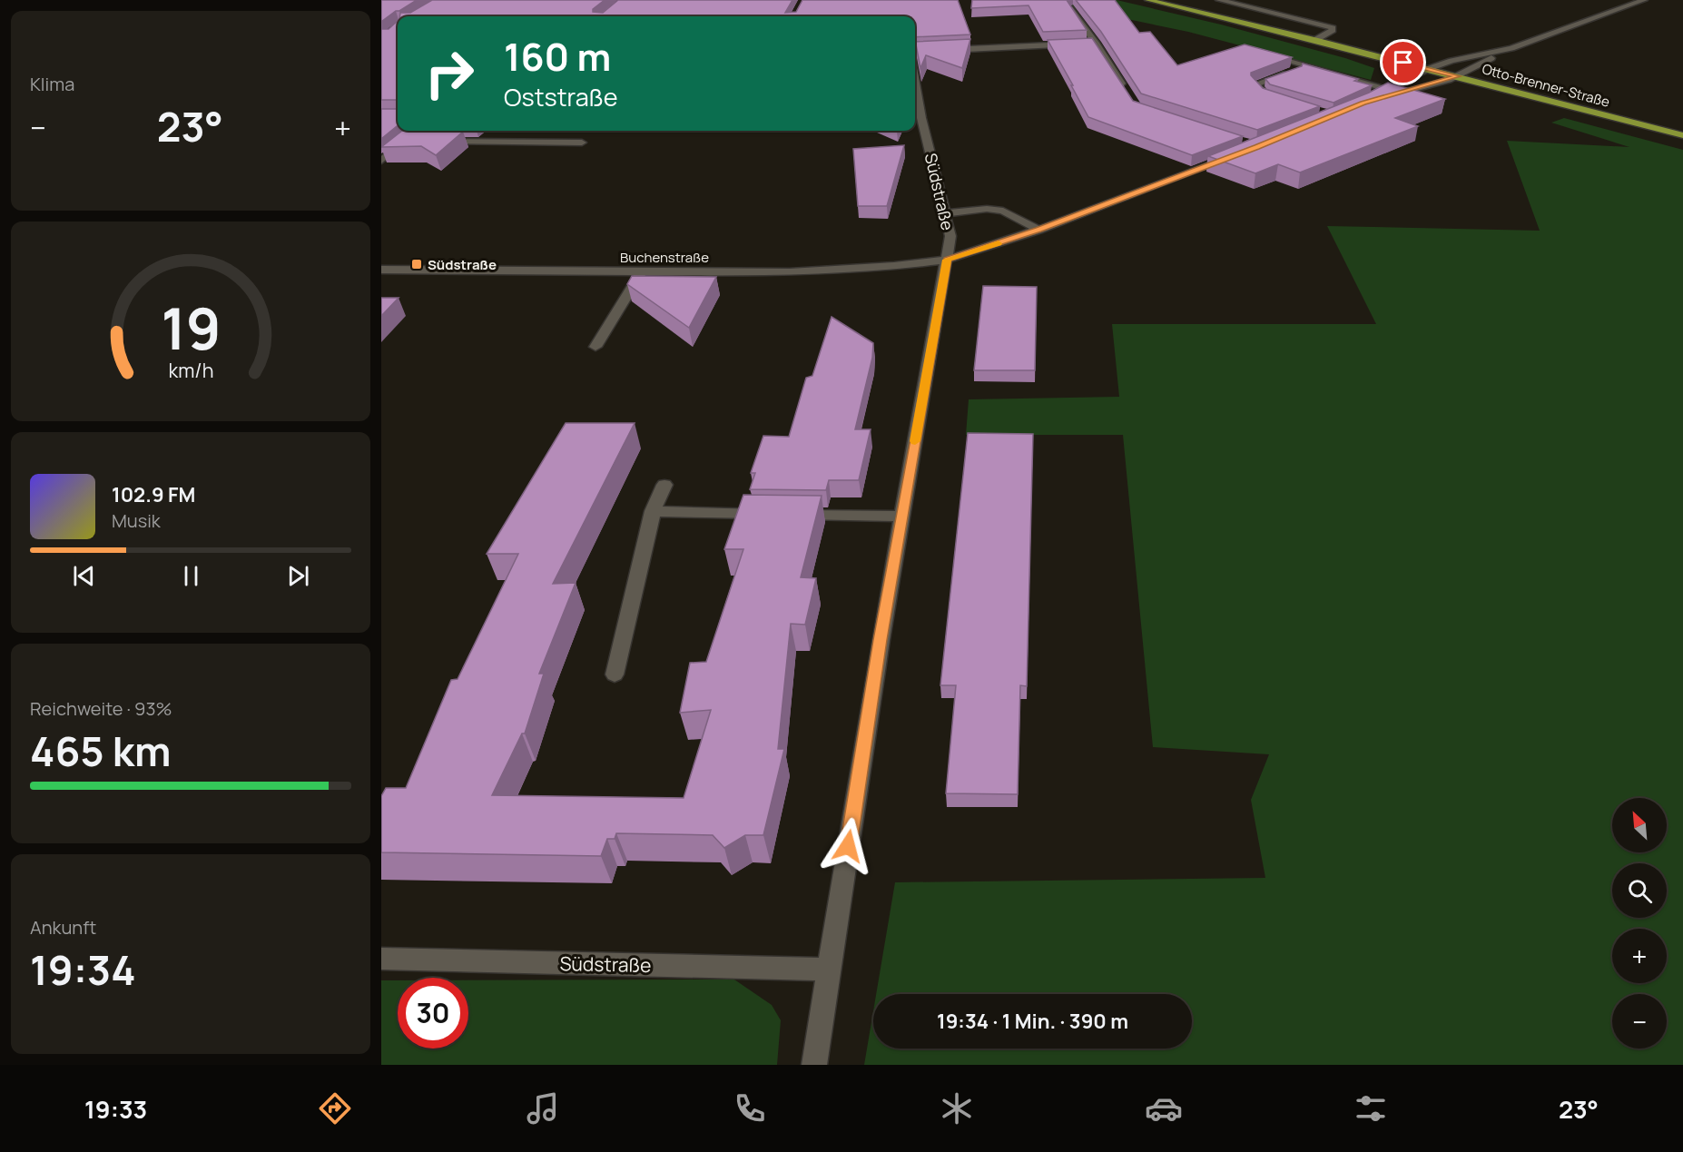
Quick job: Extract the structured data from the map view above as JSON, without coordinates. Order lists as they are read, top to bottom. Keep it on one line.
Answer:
{"streets":{"main road":["Otto-Brenner-Straße"],"street":["Südstraße","Buchenstraße"]},"crossings":[["Südstraße","Buchenstraße"]],"places":{"transit":["Südstraße"]},"north":"top left","page":{"tile":["Klima",["Reichweite · 93%","465 km"],["Ankunft","19:34"]],"turn":["160 m","Oststraße"],"heat":["−","23°","+"],"song":["102.9 FM","Musik"],"map_buttons":["+","−"],"limit":"30","trip":"19:34 · 1 Min. · 390 m","tabs":["19:33","23°"],"gauge":["19","km/h"]}}
